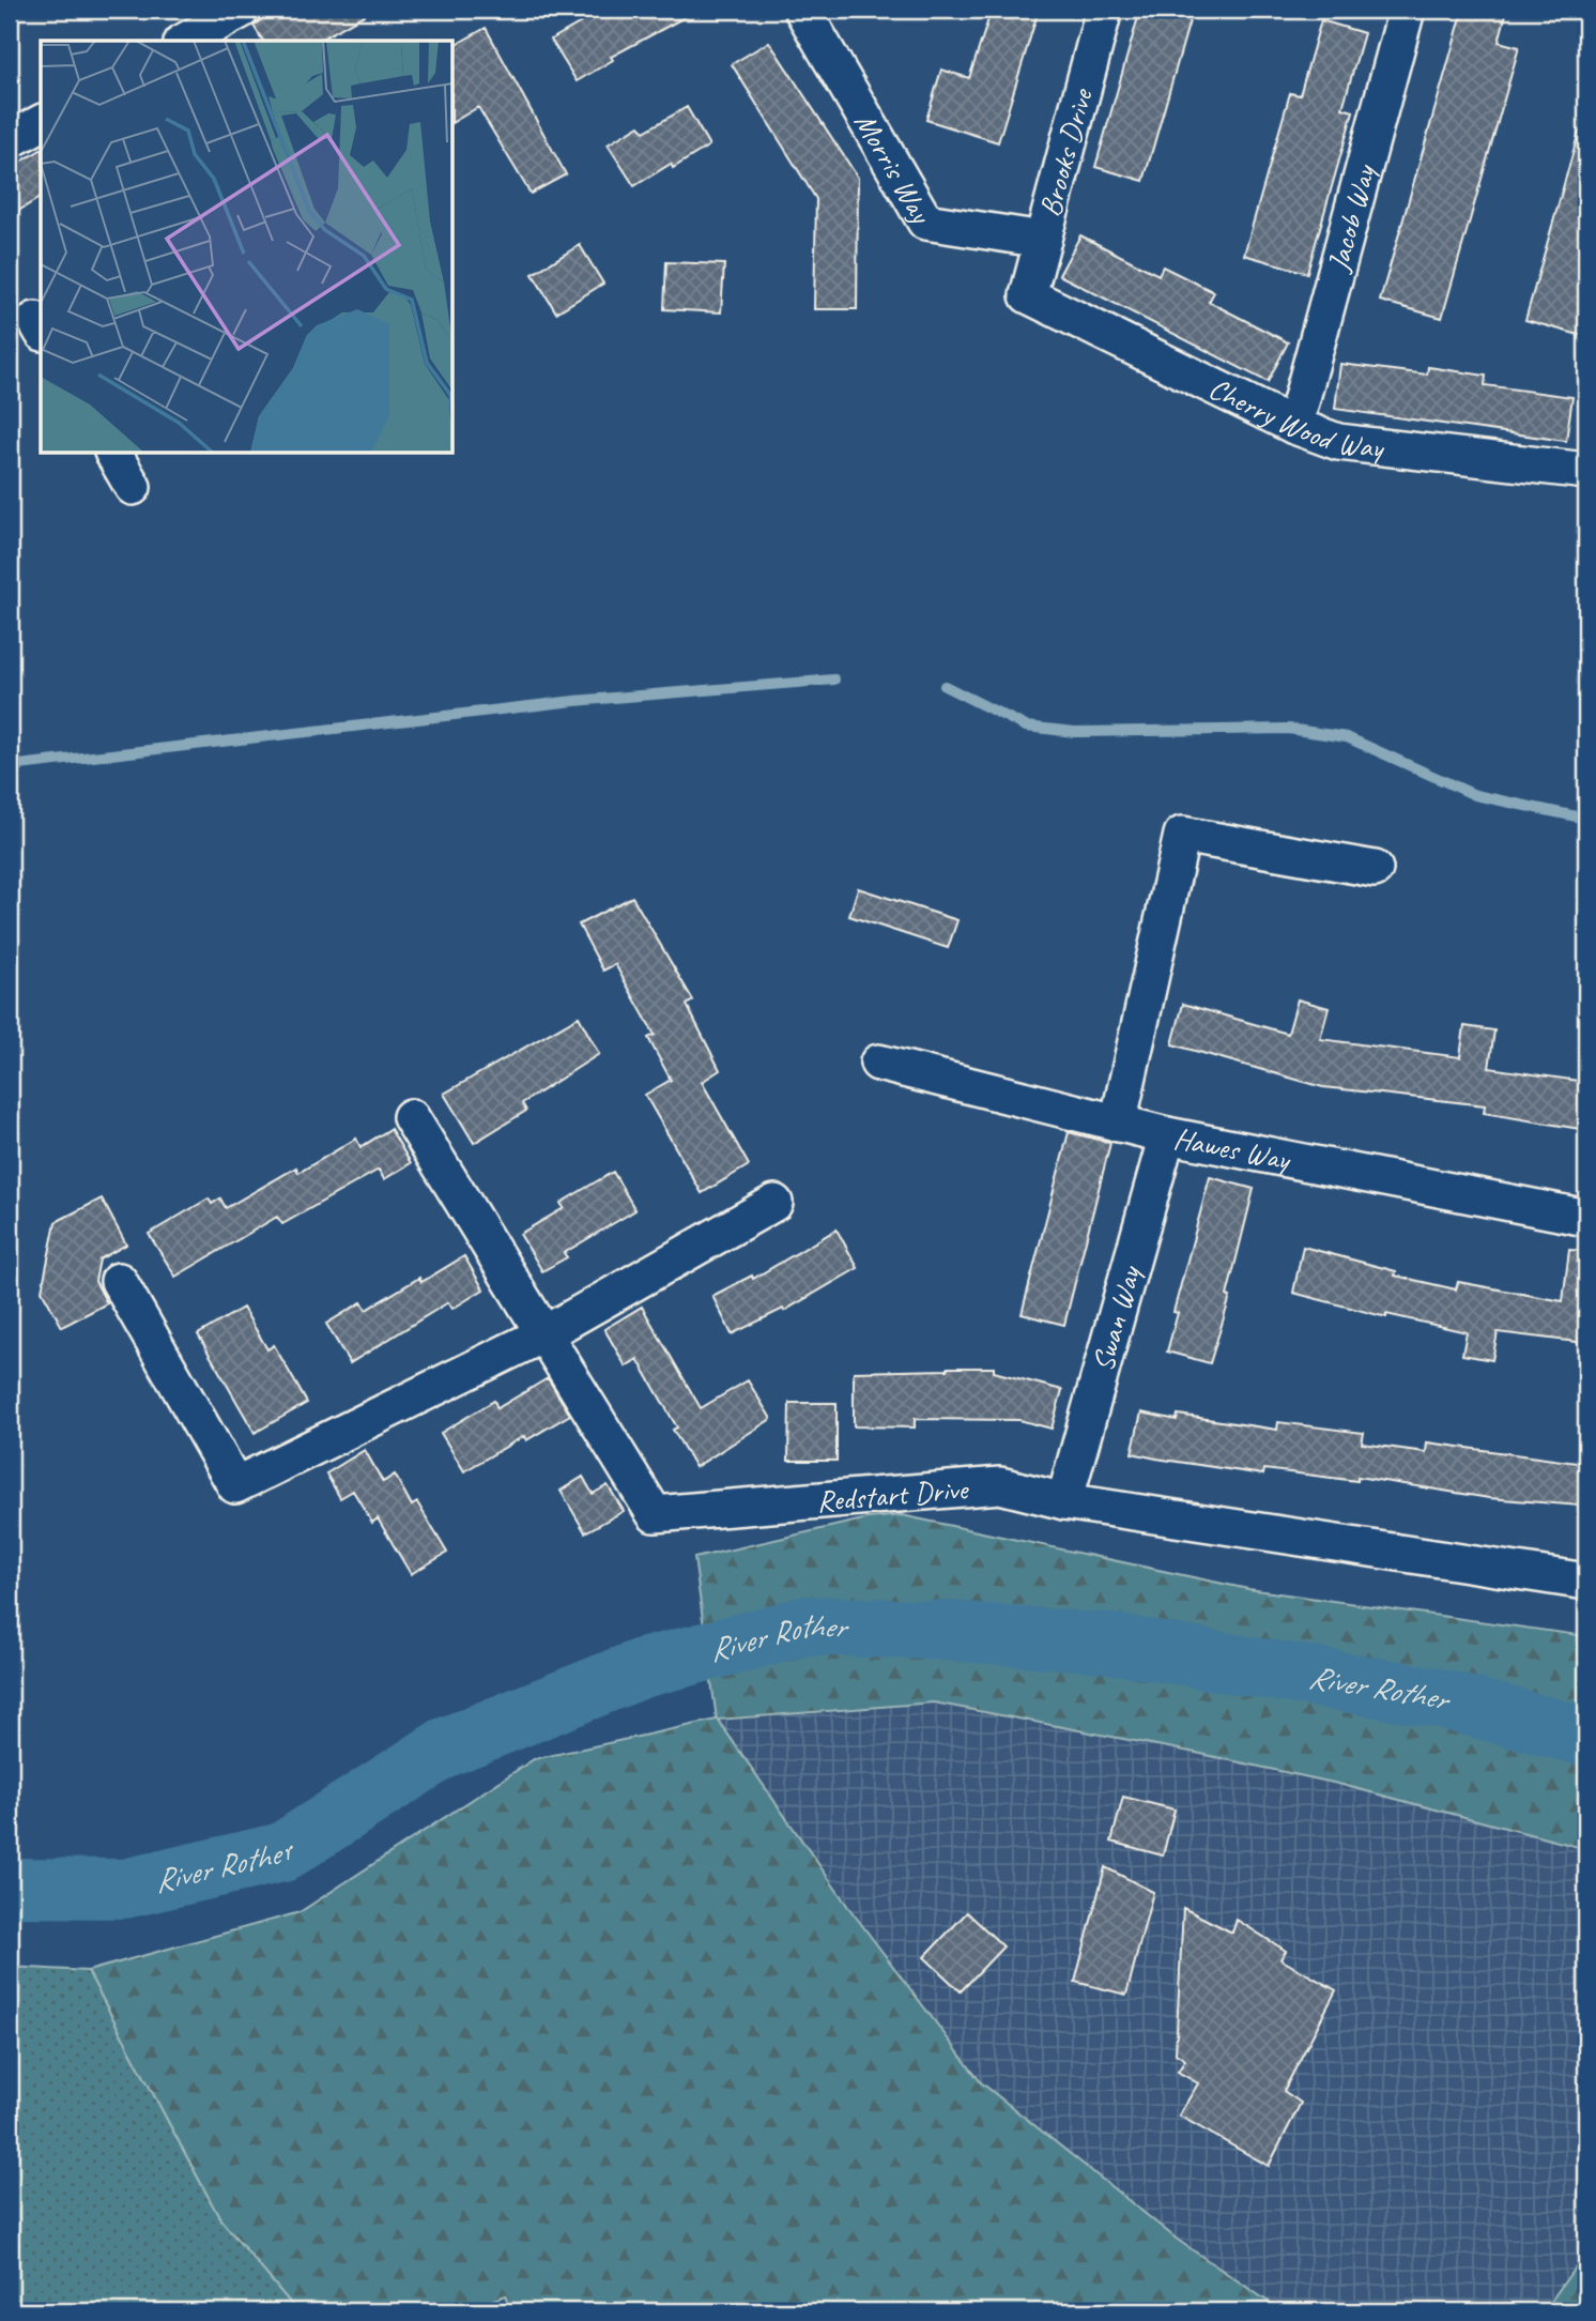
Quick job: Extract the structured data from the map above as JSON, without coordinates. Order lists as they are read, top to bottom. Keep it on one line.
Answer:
{"streets":{"street":["Brooks Drive","Morris Way","Jacob Way","Cherry Wood Way","Hawes Way","Swan Way","Redstart Drive"]},"crossings":[["Brooks Drive","Morris Way"],["Brooks Drive","Cherry Wood Way"],["Jacob Way","Cherry Wood Way"],["Hawes Way","Swan Way"],["Swan Way","Redstart Drive"]],"water":["River Rother"]}
